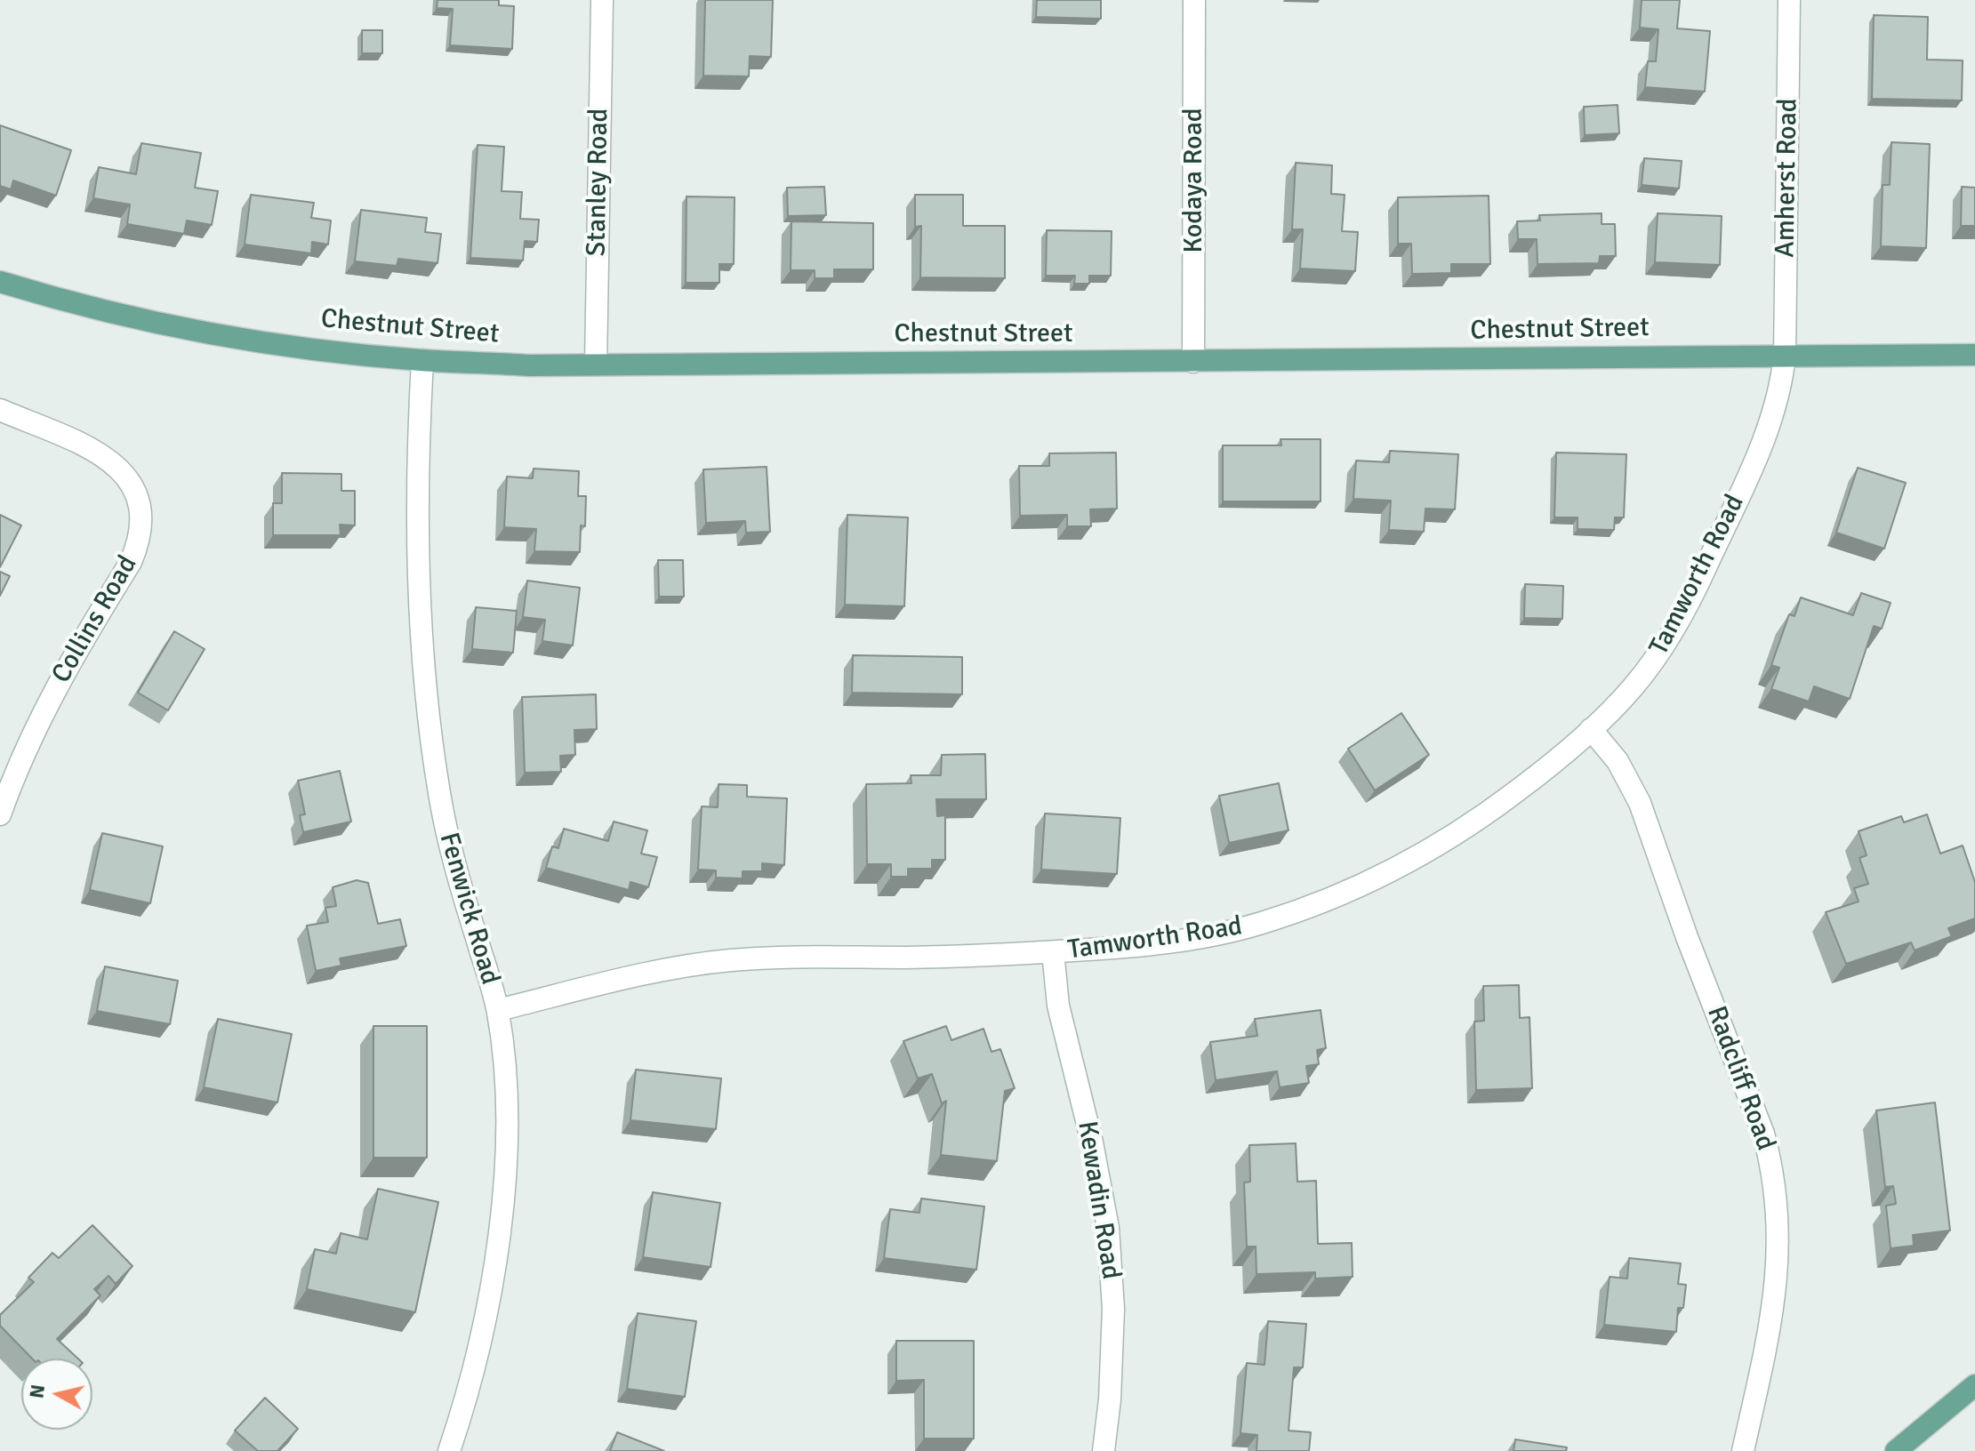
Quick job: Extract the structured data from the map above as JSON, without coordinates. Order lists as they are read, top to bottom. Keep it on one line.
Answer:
{"streets":{"main road":["Chestnut Street"],"street":["Amherst Road","Kodaya Road","Stanley Road","Tamworth Road","Collins Road","Fenwick Road","Radcliff Road","Kewadin Road"]},"crossings":[["Amherst Road","Chestnut Street"],["Amherst Road","Tamworth Road"],["Kodaya Road","Chestnut Street"],["Stanley Road","Chestnut Street"],["Chestnut Street","Tamworth Road"],["Chestnut Street","Fenwick Road"],["Tamworth Road","Fenwick Road"],["Tamworth Road","Radcliff Road"],["Tamworth Road","Kewadin Road"]],"north":"left"}
